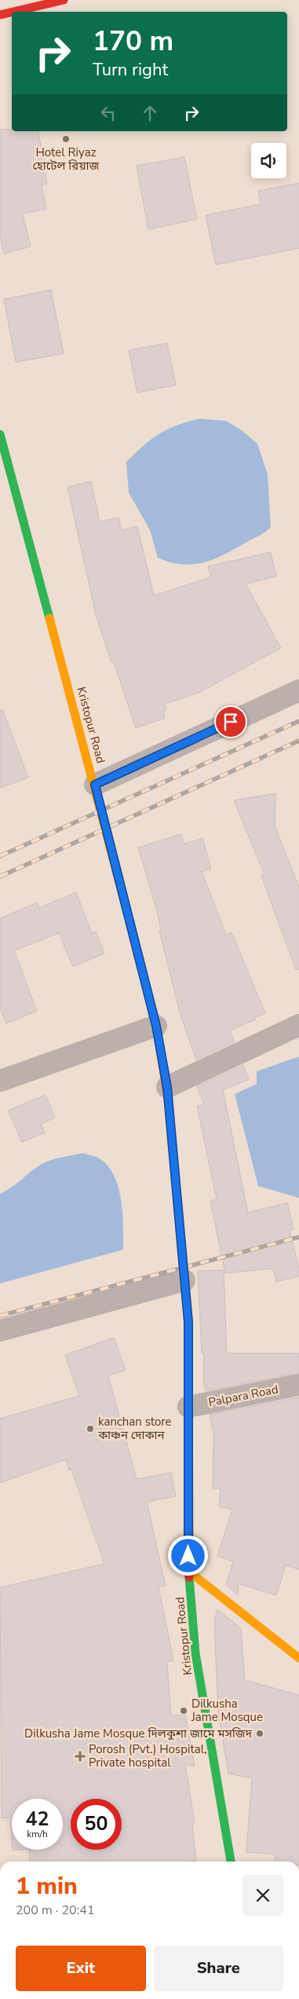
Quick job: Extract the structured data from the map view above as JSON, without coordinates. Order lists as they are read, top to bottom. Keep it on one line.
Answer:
{"streets":{"main road":["Kristopur Road"],"street":["Palpara Road"]},"crossings":[["Kristopur Road","Palpara Road"]],"places":{"other":["Hotel Riyaz হোটেল রিয়াজ","kanchan store কাঞ্চন দোকান","Dilkusha Jame Mosque","Dilkusha Jame Mosque দিলকুশা জামে মসজিদ"],"health":["Porosh (Pvt.) Hospital, Private hospital"]},"page":{"turn":["170 m","Turn right"],"speed":"42 km/h","limit":"50","heading":["1 min","200 m · 20:41"],"buttons":["Exit","Share"]}}
